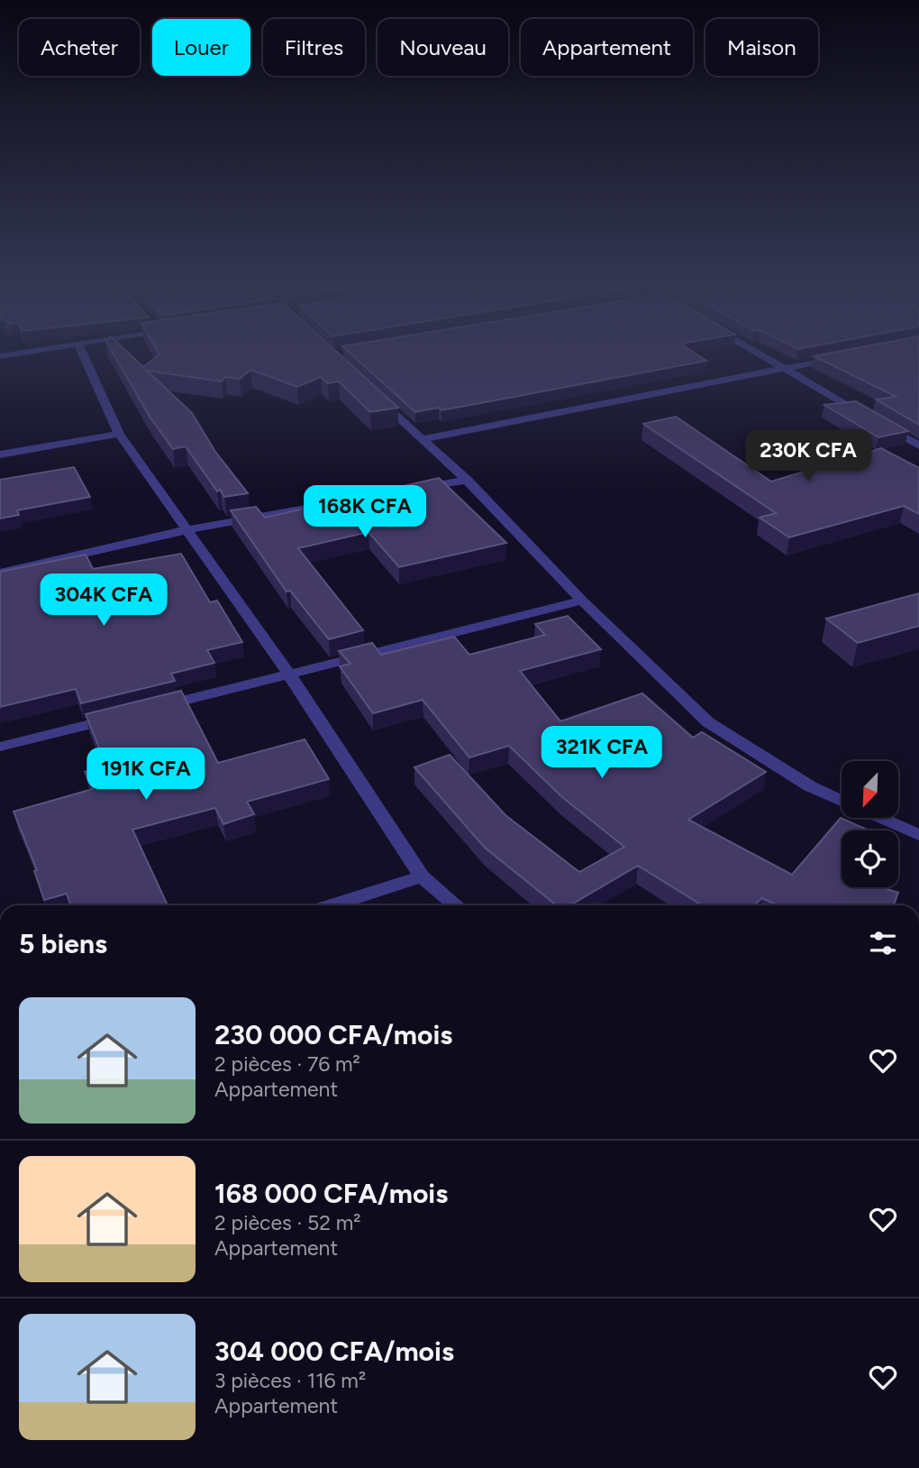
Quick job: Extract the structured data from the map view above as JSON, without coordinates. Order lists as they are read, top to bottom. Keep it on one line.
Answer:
{"north":"bottom left","page":{"chip":["Acheter","Louer","Filtres","Nouveau","Appartement","Maison"],"price":["230K CFA","168K CFA","304K CFA","321K CFA","191K CFA"],"heading":"5 biens","list":[{"name":"230 000 CFA/mois","note":"2 pièces · 76 m² · Appartement"},{"name":"168 000 CFA/mois","note":"2 pièces · 52 m² · Appartement"},{"name":"304 000 CFA/mois","note":"3 pièces · 116 m² · Appartement"}]}}
